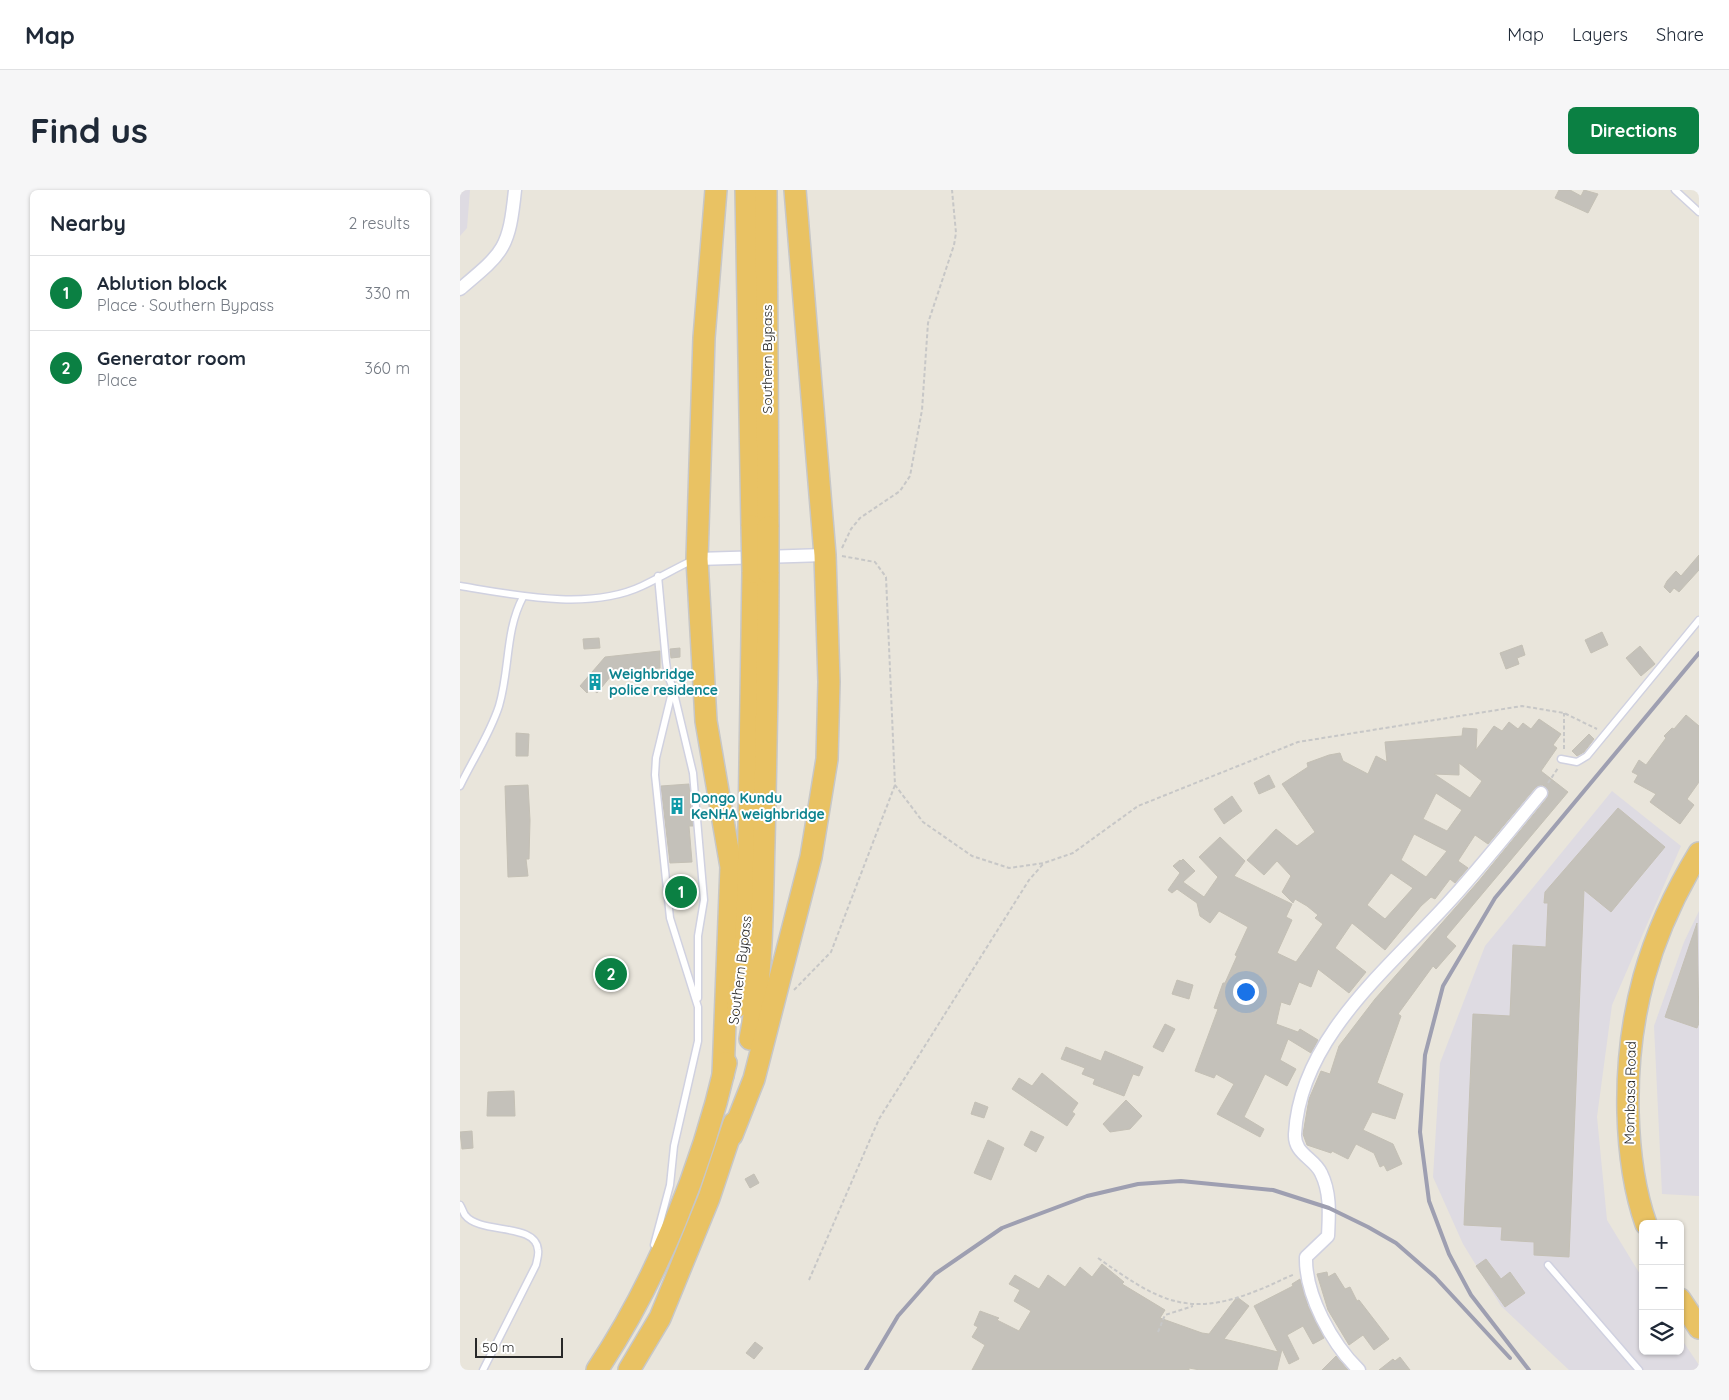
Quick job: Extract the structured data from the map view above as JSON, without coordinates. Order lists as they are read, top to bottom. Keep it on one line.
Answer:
{"streets":{"highway":["Southern Bypass","Mombasa Road"]},"places":{"building":["Weighbridge police residence","Dongo Kundu KeNHA weighbridge"]},"scale_bar":"50 m","page":{"header":"Map","nav":["Map","Layers","Share"],"buttons":"Directions","title":"Find us","heading":["Nearby","2 results"],"list":[{"mark":"1","name":"Ablution block","note":"Place · Southern Bypass","value":"330 m"},{"mark":"2","name":"Generator room","note":"Place","value":"360 m"}],"pins":["1","2"],"map_buttons":["+","−"],"scale":"50 m"}}
